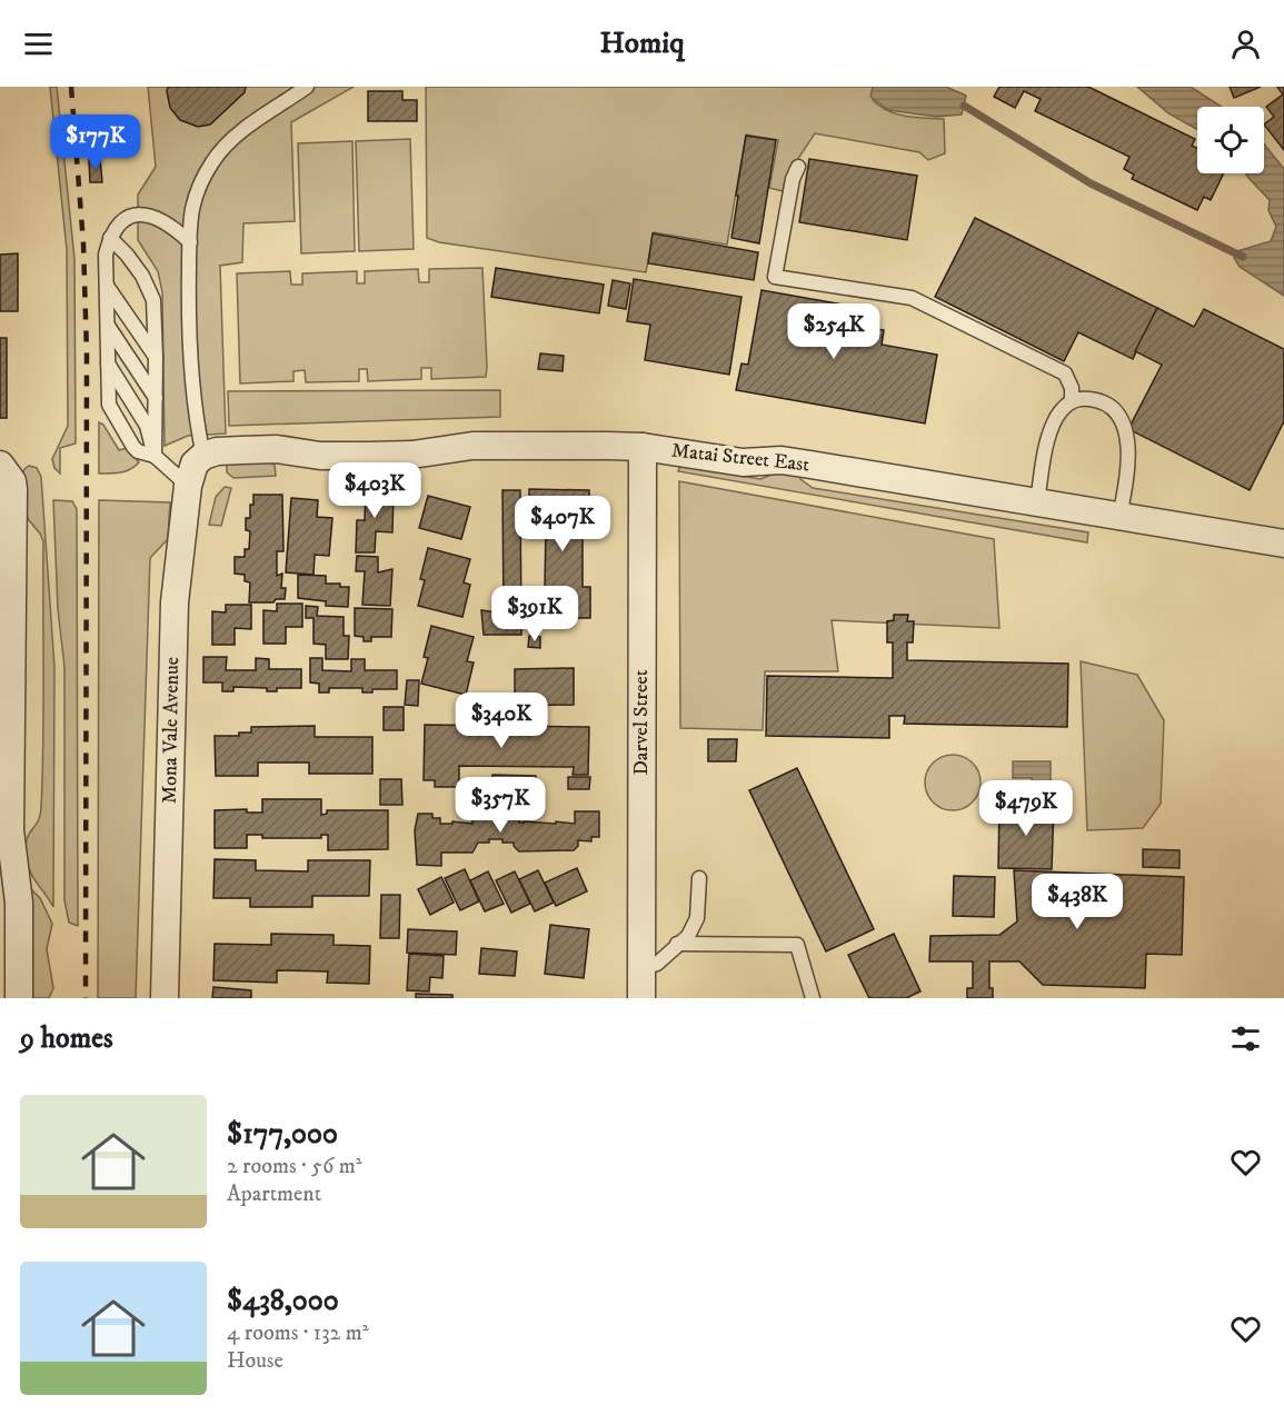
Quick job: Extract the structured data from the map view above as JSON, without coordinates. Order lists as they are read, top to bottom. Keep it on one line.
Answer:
{"streets":{"street":["Matai Street East","Darvel Street","Mona Vale Avenue"]},"crossings":[["Matai Street East","Darvel Street"],["Matai Street East","Mona Vale Avenue"]],"page":{"header":"Homiq","price":["$177K","$254K","$403K","$407K","$391K","$340K","$357K","$479K","$438K"],"heading":"9 homes","list":[{"name":"$177,000","note":"2 rooms · 56 m² · Apartment"},{"name":"$438,000","note":"4 rooms · 132 m² · House"}]}}
